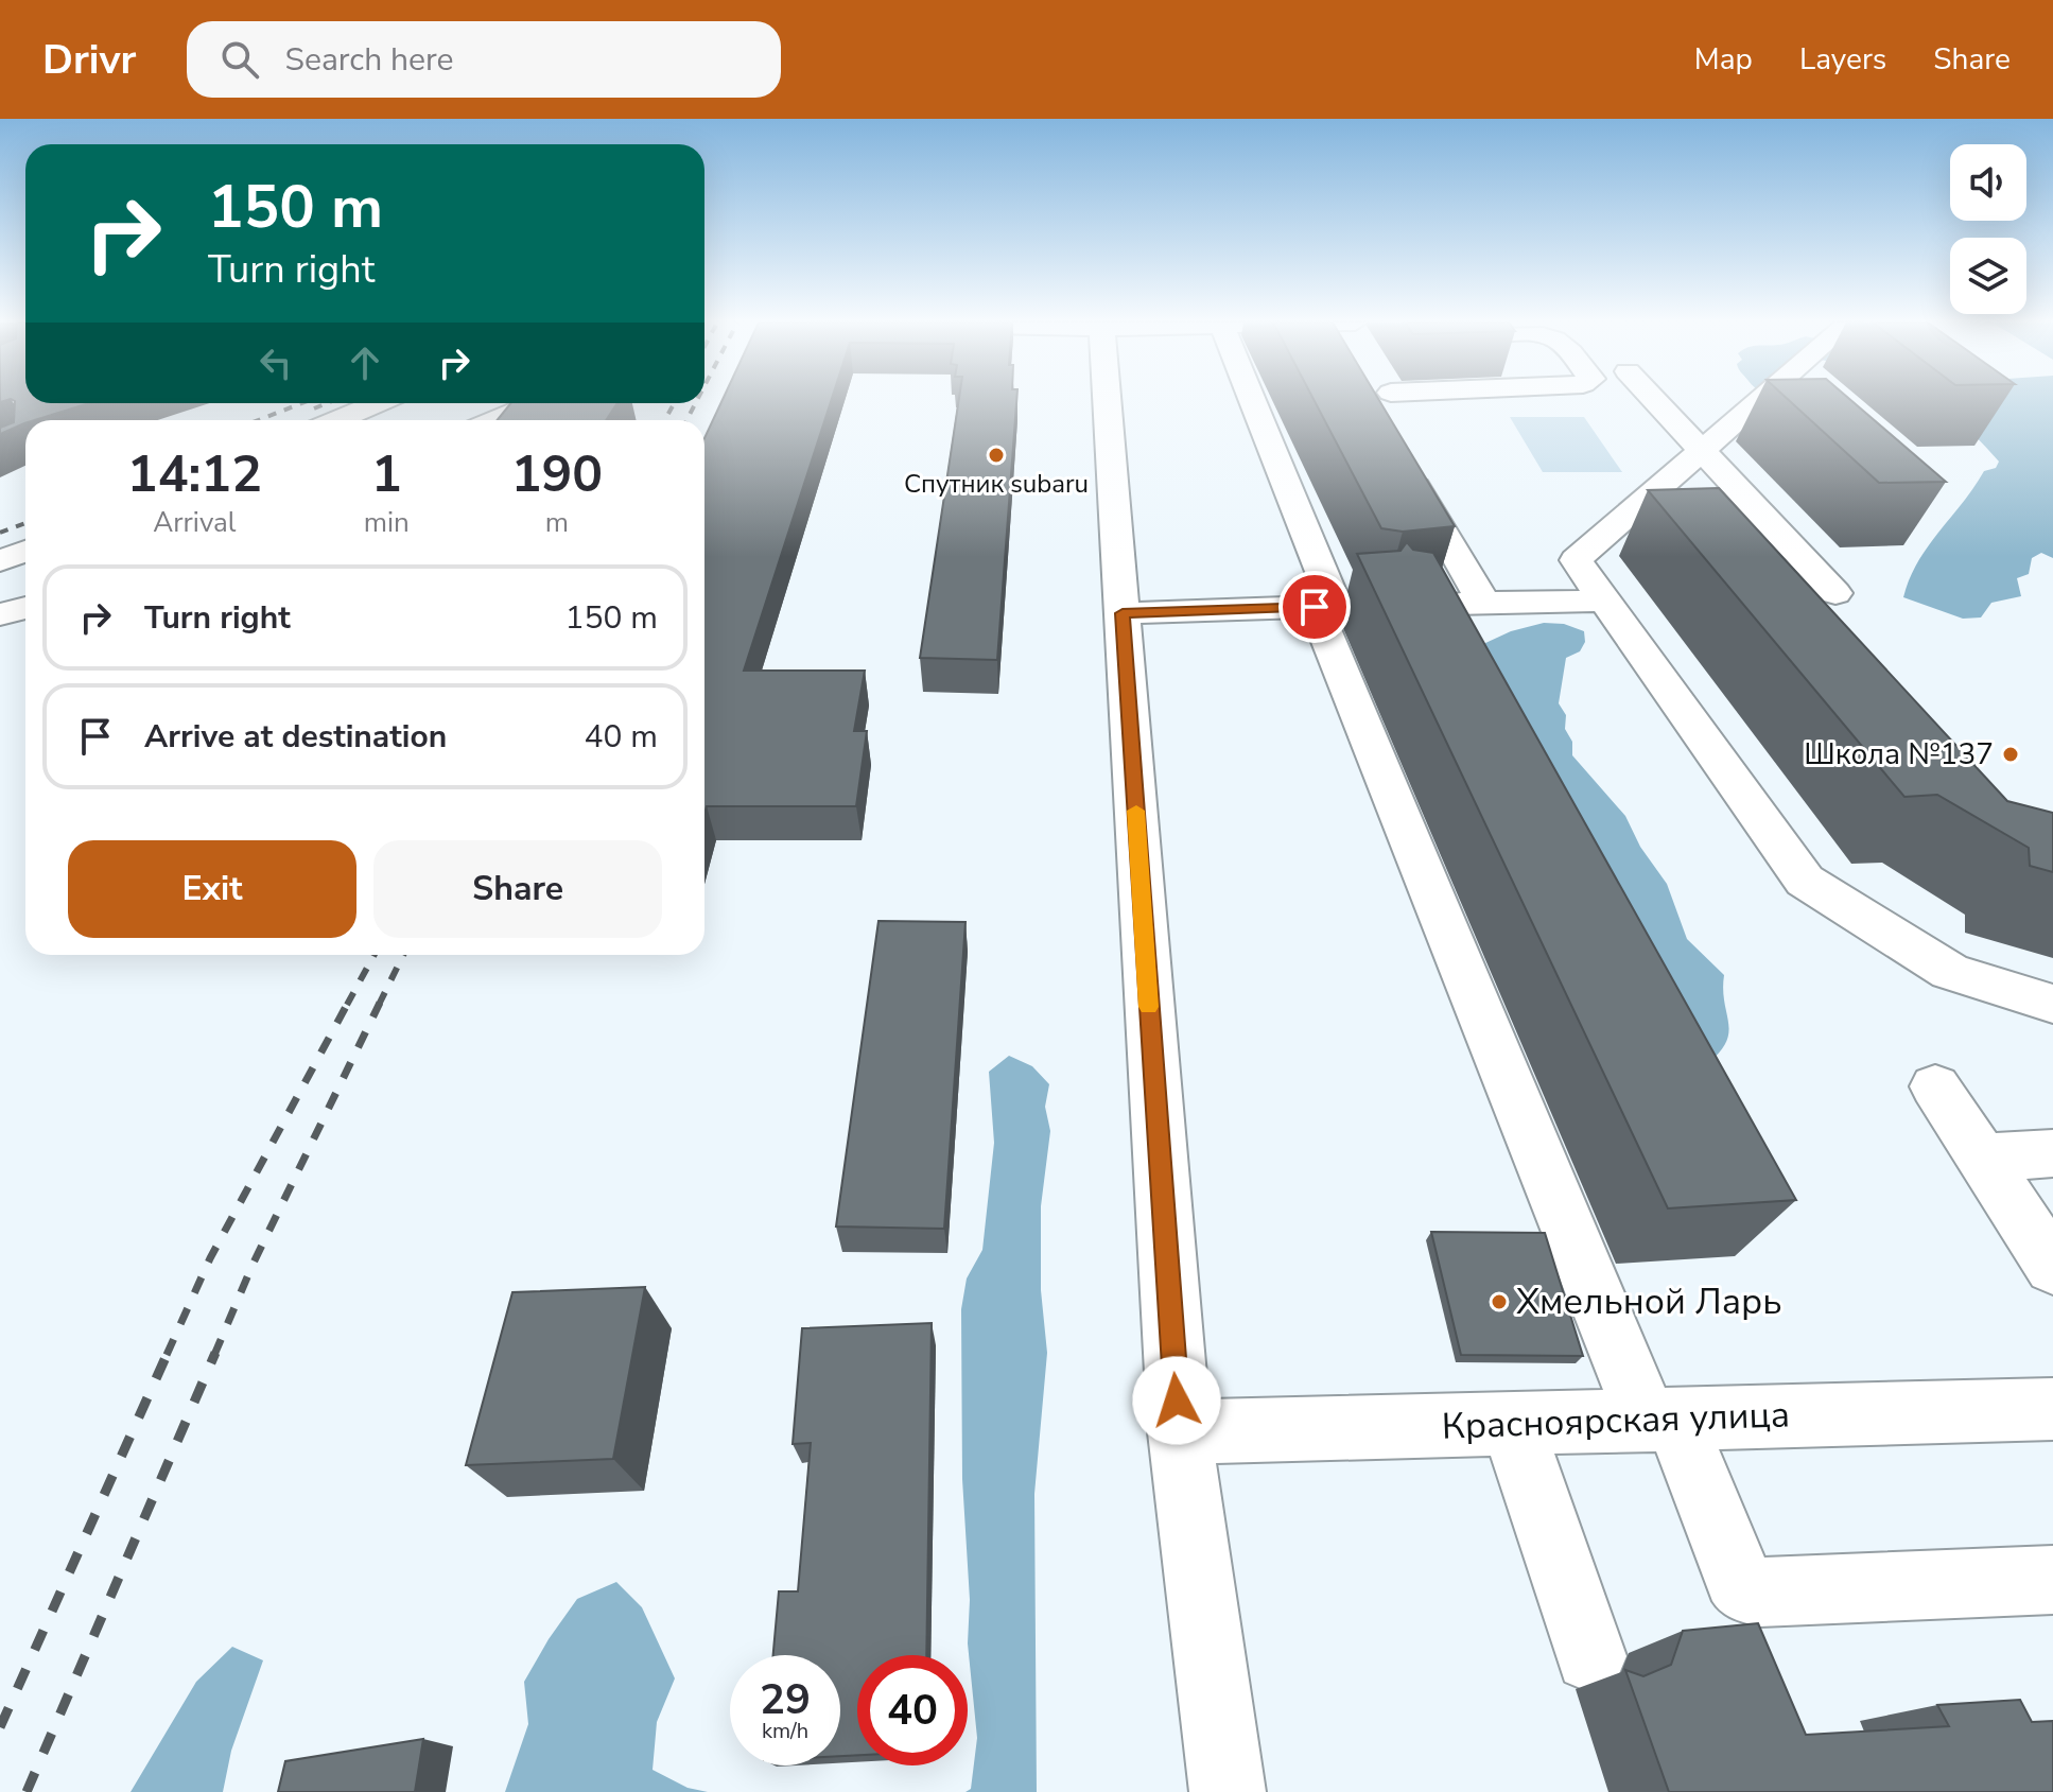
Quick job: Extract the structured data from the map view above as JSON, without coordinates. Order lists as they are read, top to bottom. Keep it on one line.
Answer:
{"streets":{"street":["Красноярская улица"]},"places":["Спутник subaru","Школа №137","Хмельной Ларь"],"page":{"header":"Drivr","search":"Search here","nav":["Map","Layers","Share"],"turn":["150 m","Turn right"],"eta":["14:12","Arrival","1","min","190","m"],"list":[{"name":"Turn right","value":"150 m"},{"name":"Arrive at destination","value":"40 m"}],"buttons":["Exit","Share"],"speed":"29 km/h","limit":"40"}}
